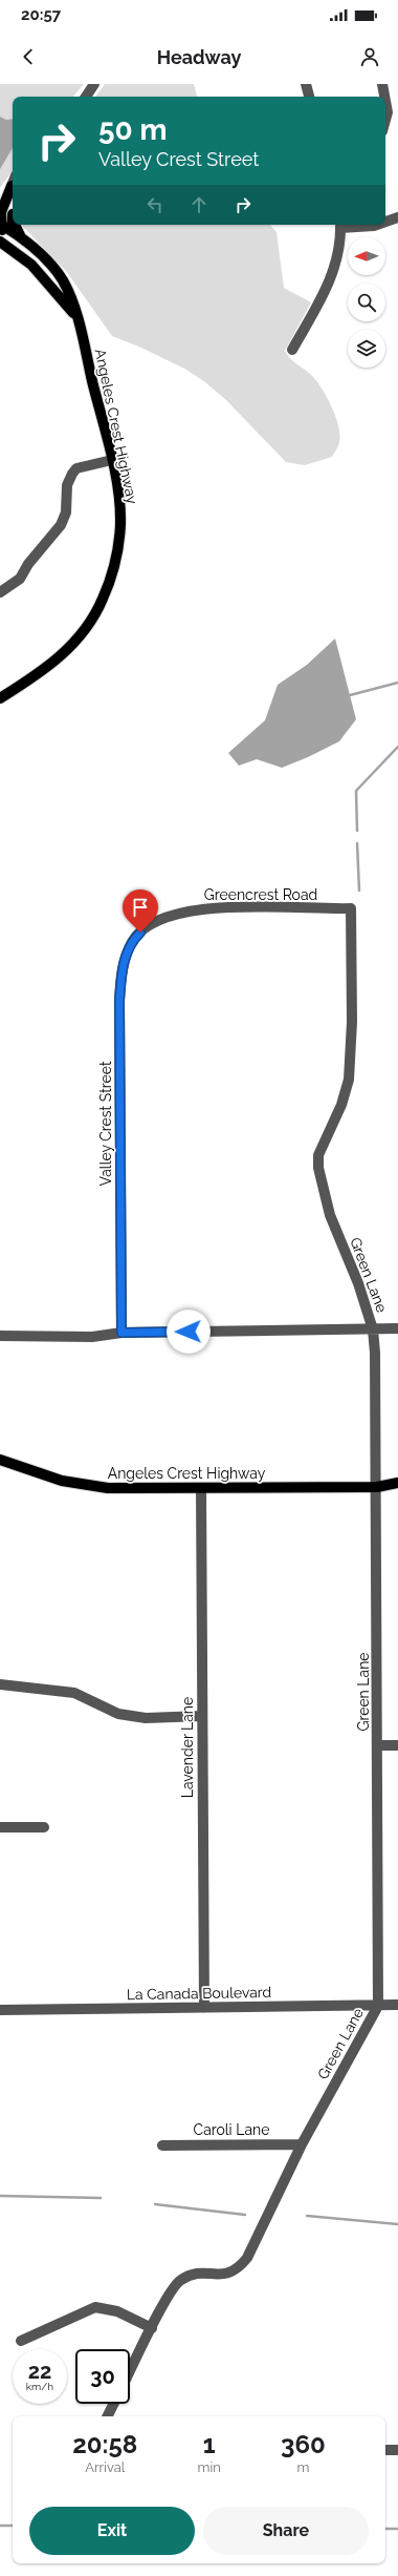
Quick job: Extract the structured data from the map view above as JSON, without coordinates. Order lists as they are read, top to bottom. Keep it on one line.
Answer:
{"streets":{"main road":["Angeles Crest Highway"],"street":["Greencrest Road","Valley Crest Street","Green Lane","Lavender Lane","La Canada Boulevard","Caroli Lane"]},"crossings":[["Angeles Crest Highway","Green Lane"],["Angeles Crest Highway","Lavender Lane"],["Greencrest Road","Valley Crest Street"],["Greencrest Road","Green Lane"],["Green Lane","La Canada Boulevard"],["Green Lane","Caroli Lane"],["Lavender Lane","La Canada Boulevard"]],"north":"left","page":{"status":"20:57","header":"Headway","turn":["50 m","Valley Crest Street"],"speed":"22 km/h","limit":"30","eta":["20:58","Arrival","1","min","360","m"],"buttons":["Exit","Share"]}}
